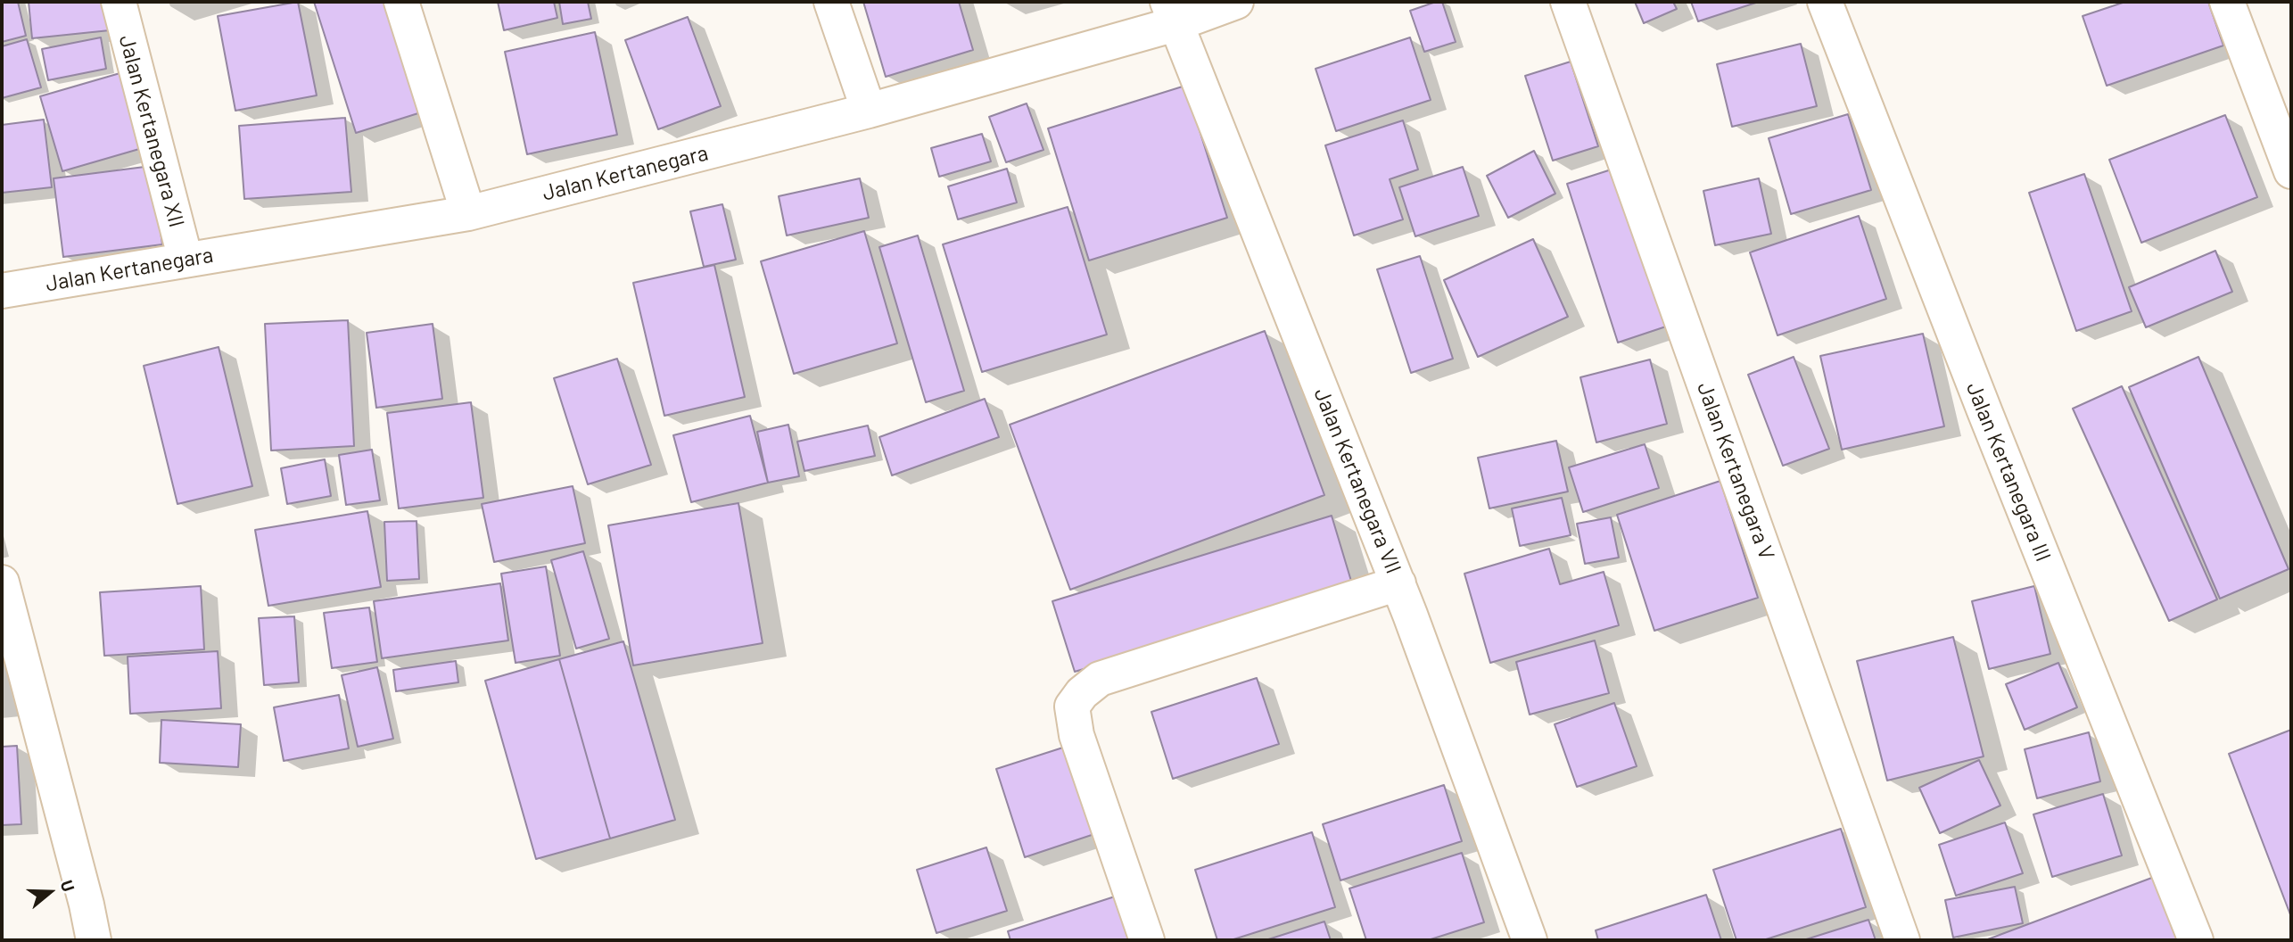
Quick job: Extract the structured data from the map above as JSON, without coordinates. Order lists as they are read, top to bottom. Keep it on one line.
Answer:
{"streets":{"street":["Jalan Kertanegara XII","Jalan Kertanegara","Jalan Kertanegara V","Jalan Kertanegara III","Jalan Kertanegara VII"]},"crossings":[["Jalan Kertanegara XII","Jalan Kertanegara"],["Jalan Kertanegara","Jalan Kertanegara VII"]],"north":"right"}
